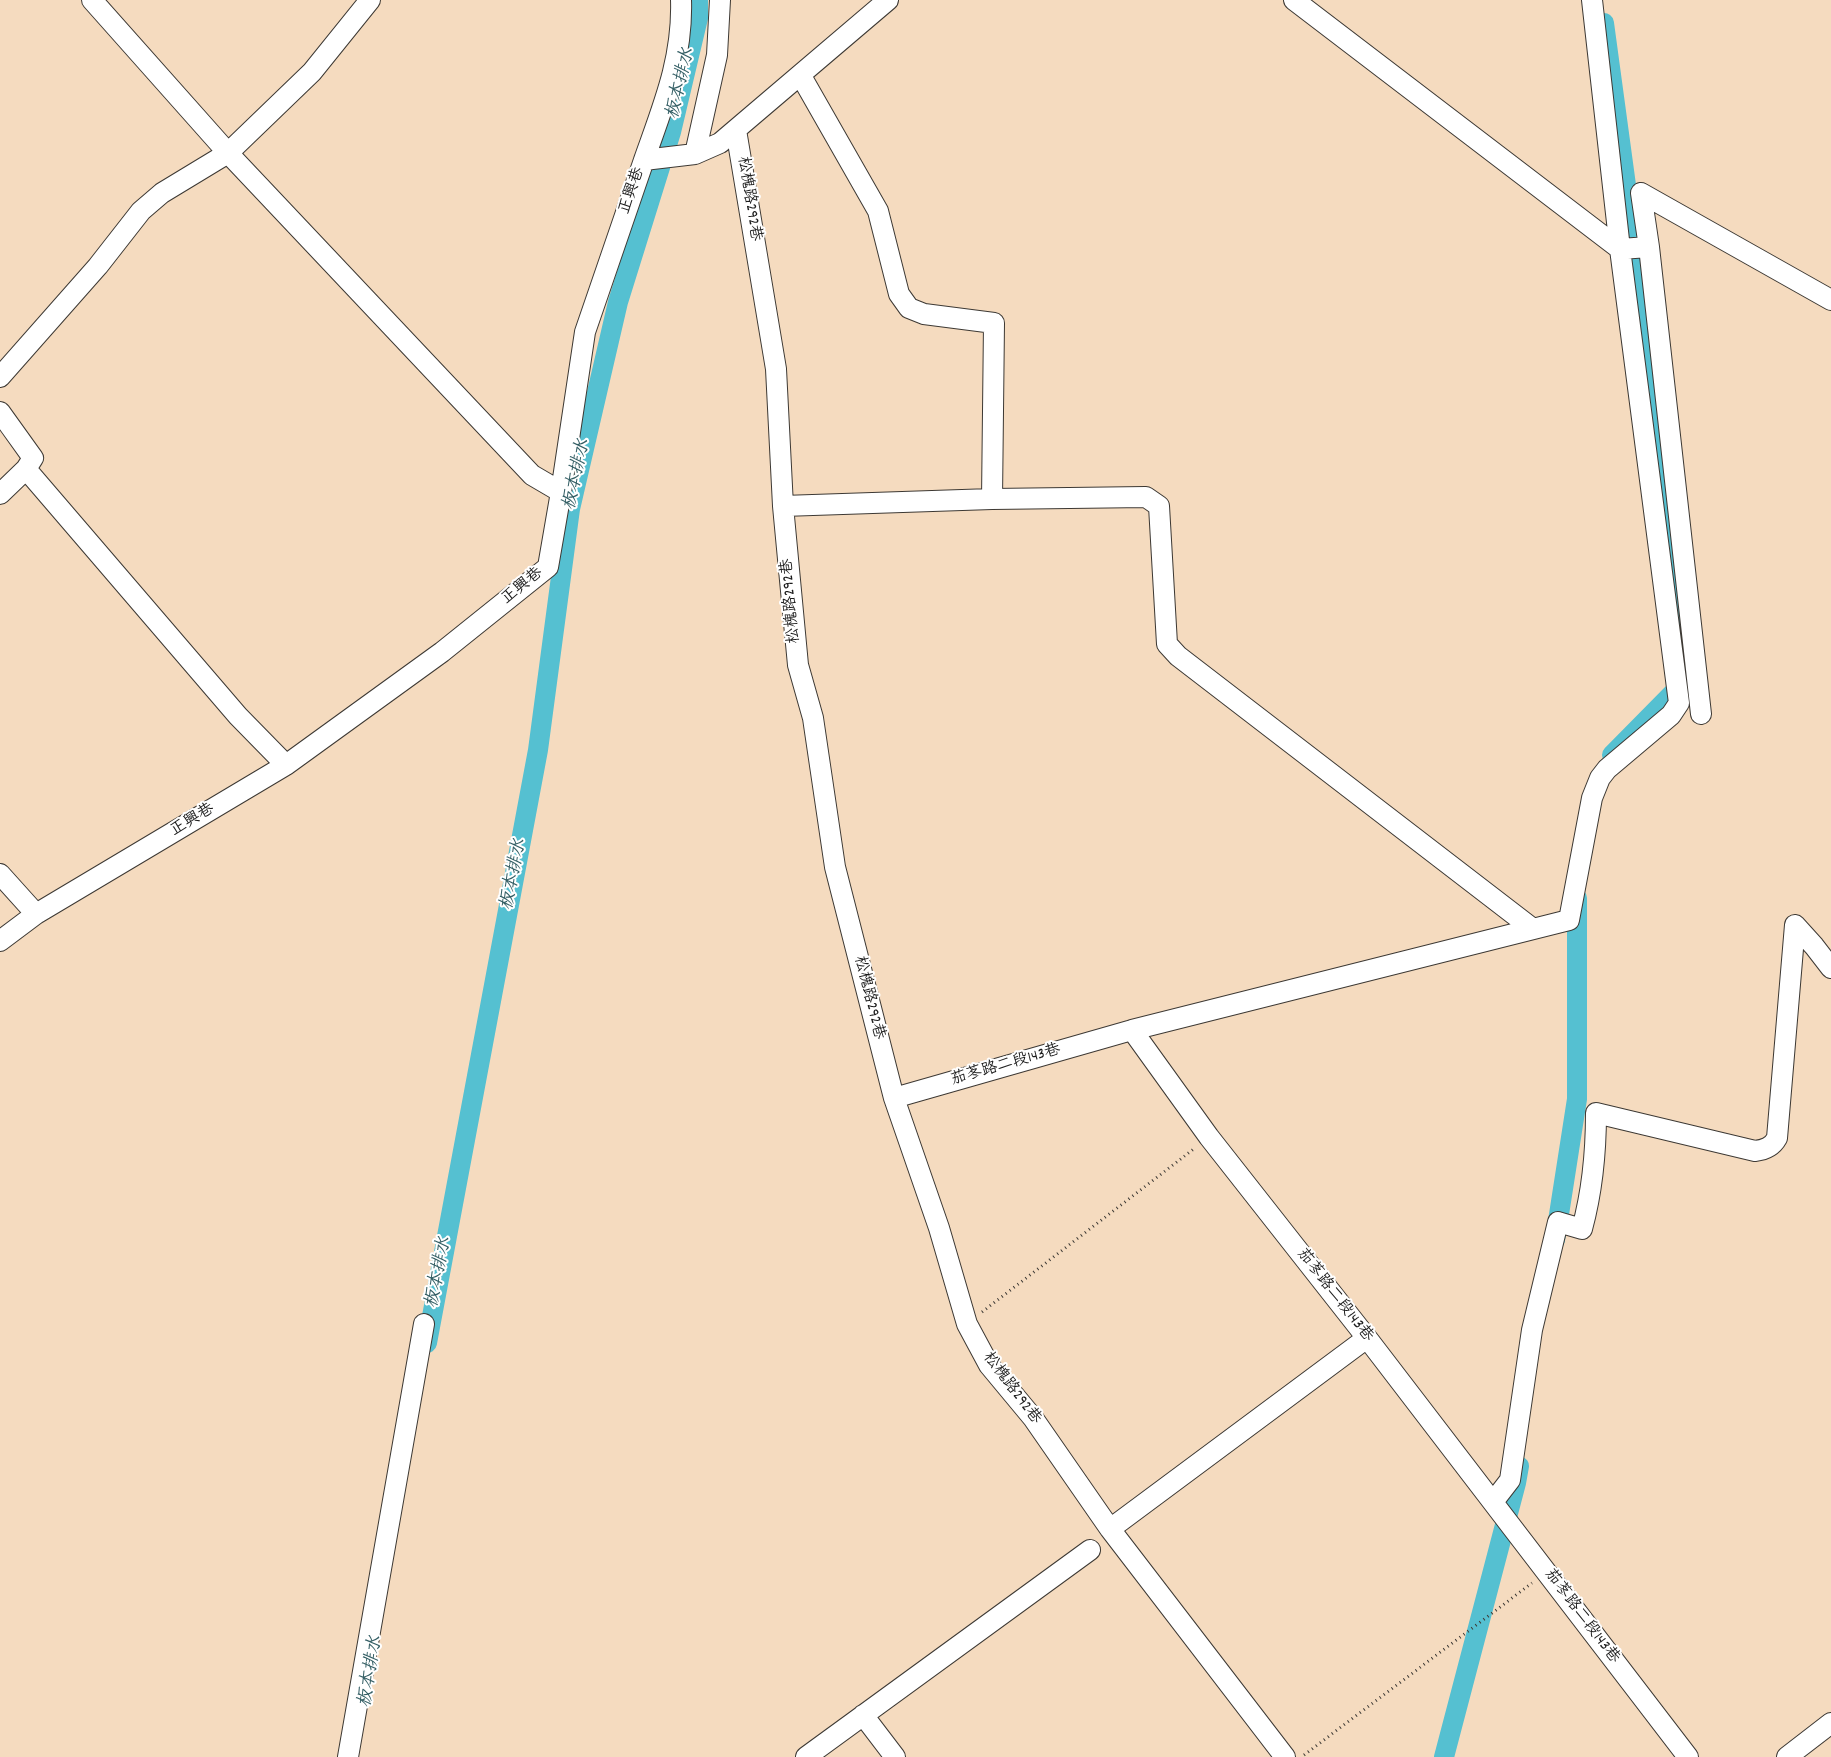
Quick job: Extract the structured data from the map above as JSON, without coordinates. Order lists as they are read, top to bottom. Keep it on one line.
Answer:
{"streets":{"lane":["正興巷","松槐路292巷","茄苳路二段143巷"]},"crossings":[["正興巷","松槐路292巷"],["松槐路292巷","茄苳路二段143巷"]],"water":["板本排水"]}
